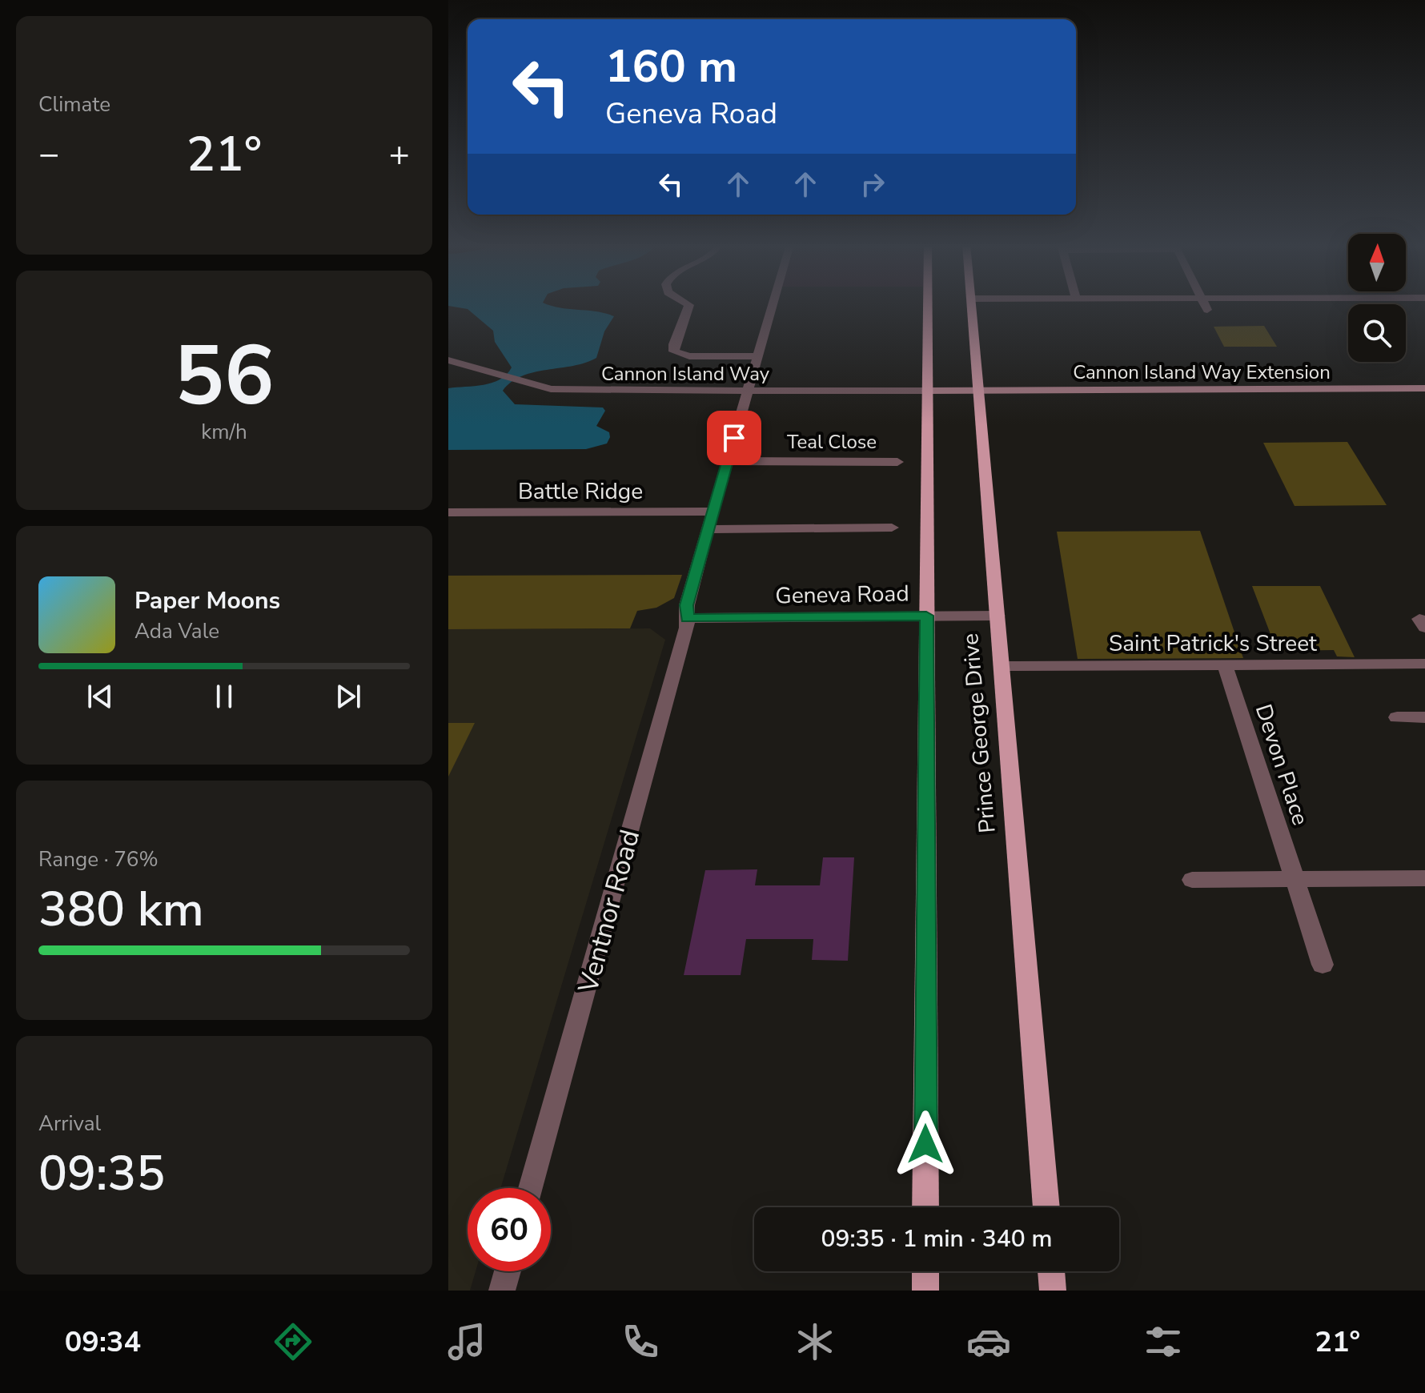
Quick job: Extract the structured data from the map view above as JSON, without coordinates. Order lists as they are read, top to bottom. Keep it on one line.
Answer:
{"streets":{"main road":["Prince George Drive"],"street":["Cannon Island Way Extension","Cannon Island Way","Teal Close","Battle Ridge","Geneva Road","Saint Patrick's Street","Devon Place","Ventnor Road"]},"crossings":[["Cannon Island Way Extension","Cannon Island Way"],["Cannon Island Way Extension","Prince George Drive"],["Cannon Island Way","Prince George Drive"],["Cannon Island Way","Ventnor Road"],["Teal Close","Ventnor Road"],["Battle Ridge","Ventnor Road"],["Geneva Road","Prince George Drive"],["Geneva Road","Ventnor Road"],["Saint Patrick's Street","Prince George Drive"],["Saint Patrick's Street","Devon Place"]],"north":"top","page":{"tile":["Climate",["56","km/h"],["Range · 76%","380 km"],["Arrival","09:35"]],"turn":["160 m","Geneva Road"],"heat":["−","21°","+"],"song":["Paper Moons","Ada Vale"],"limit":"60","trip":"09:35 · 1 min · 340 m","tabs":["09:34","21°"]}}
